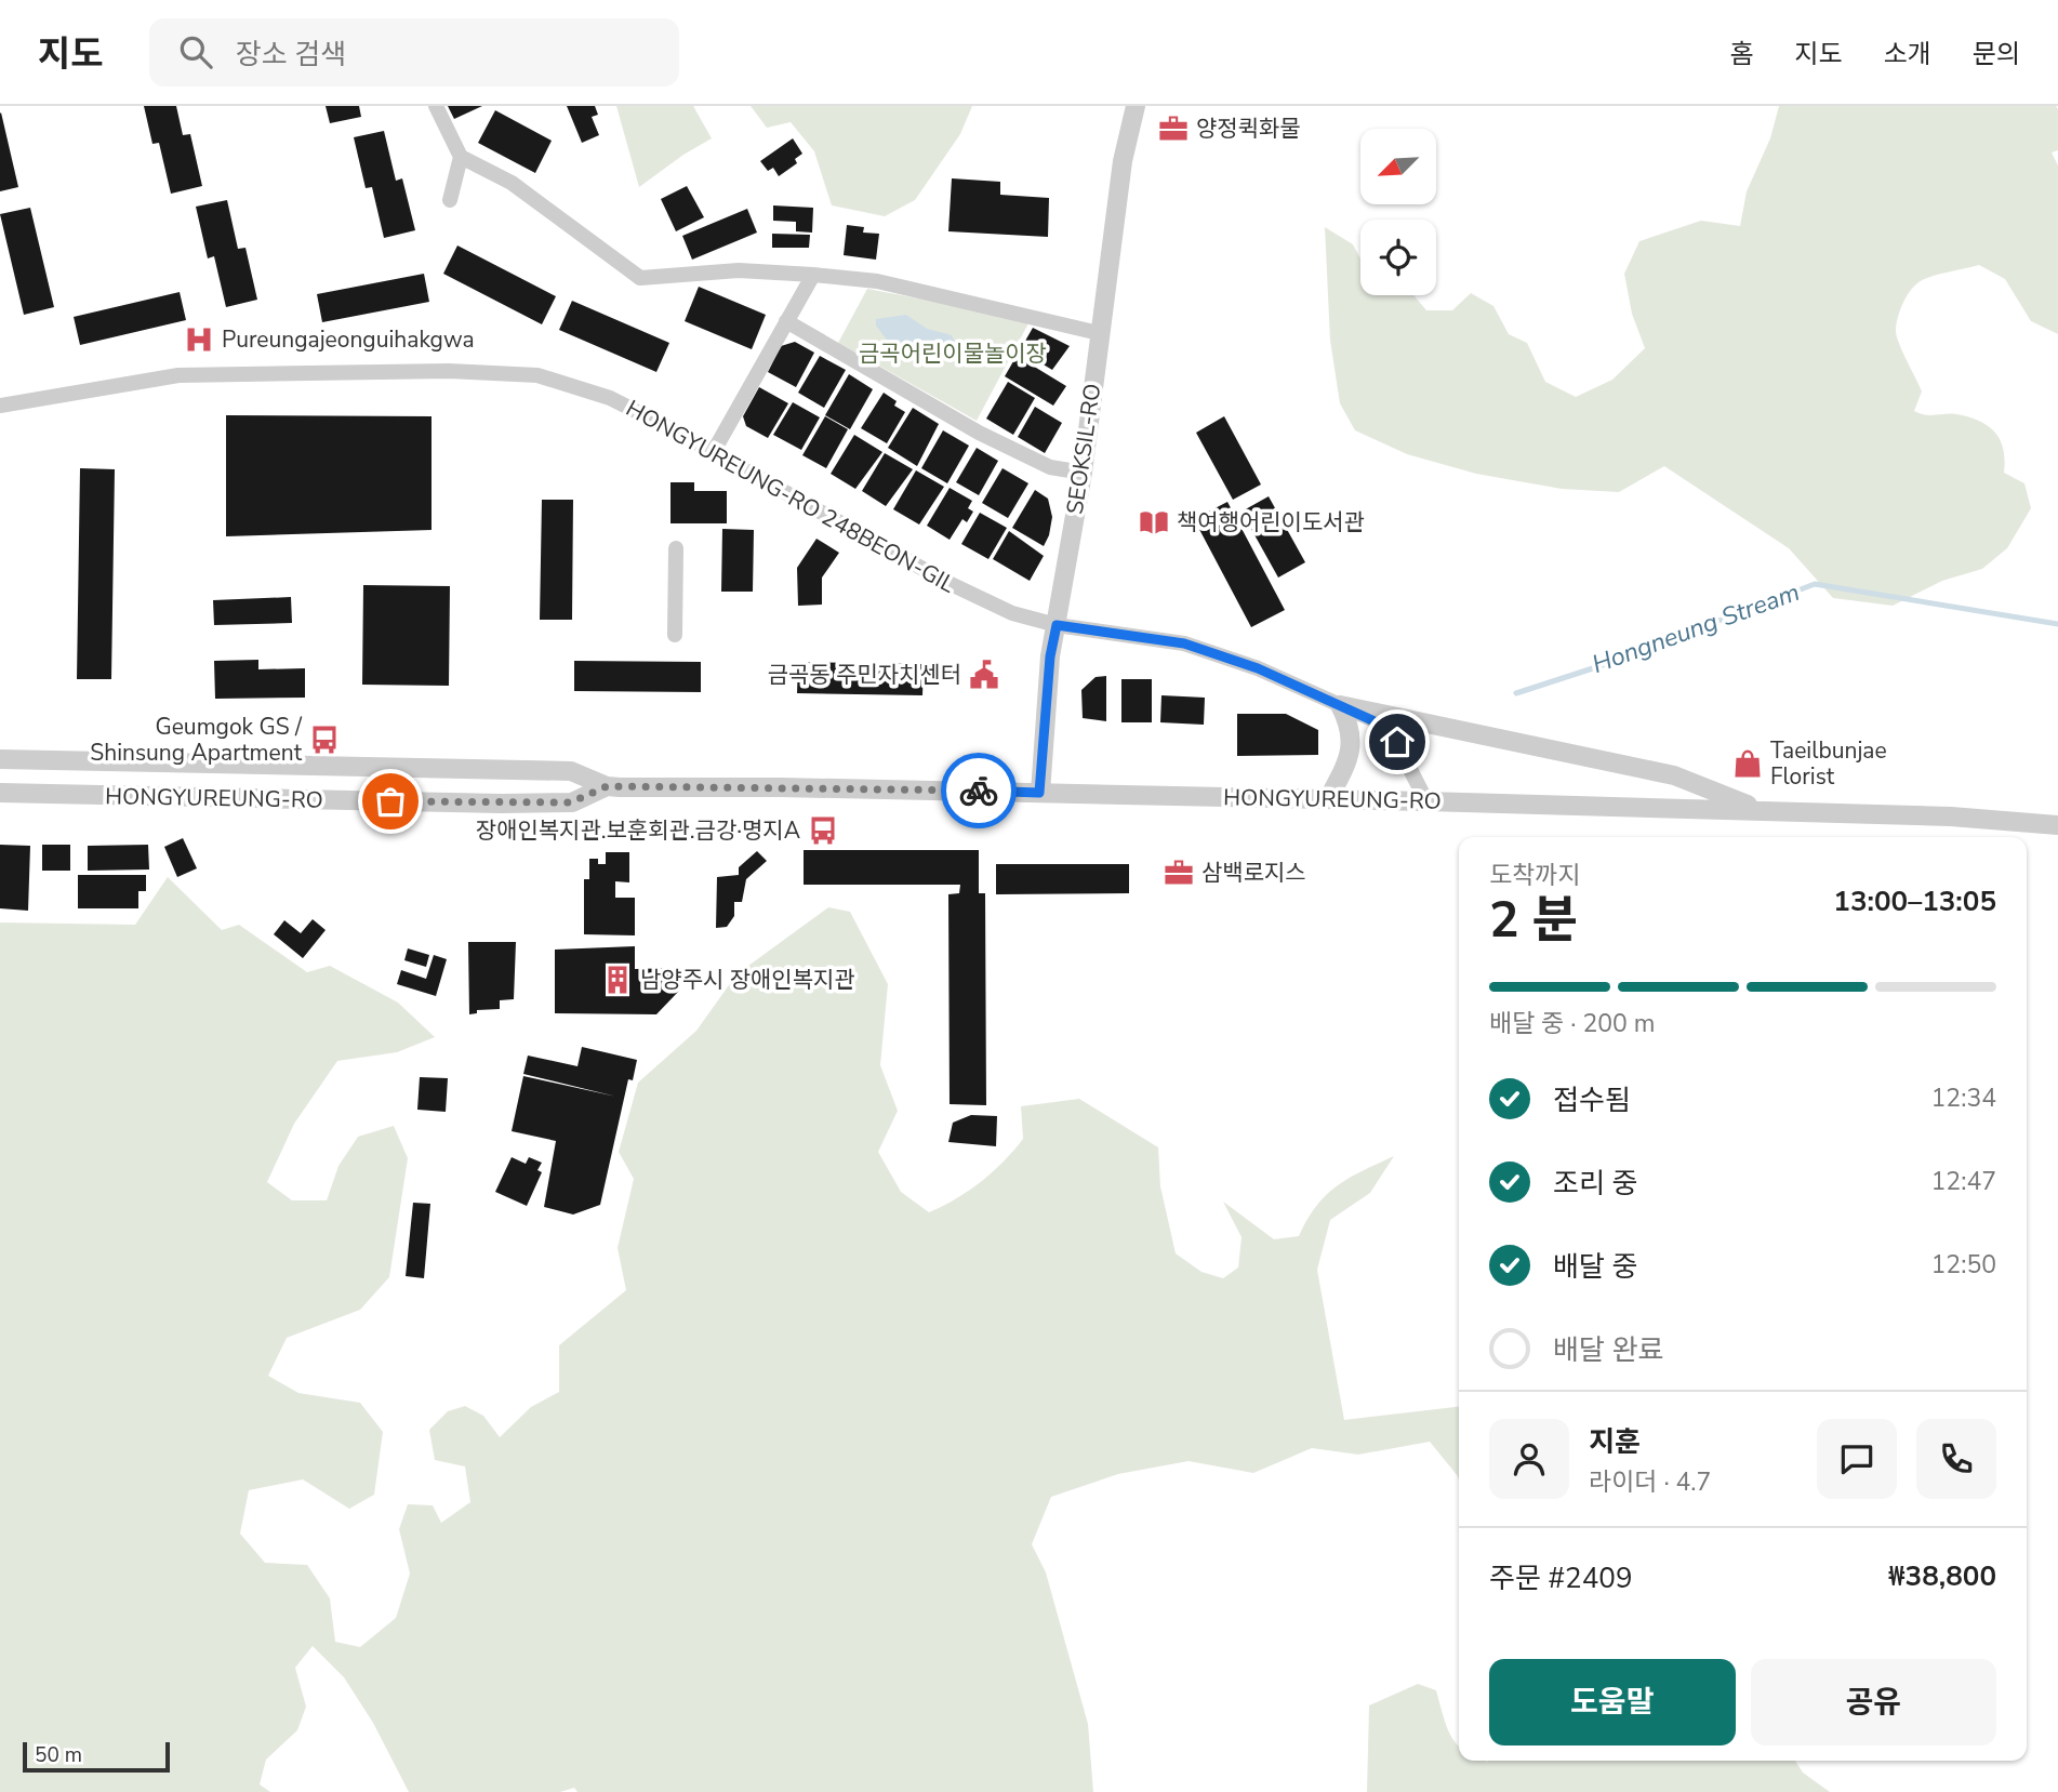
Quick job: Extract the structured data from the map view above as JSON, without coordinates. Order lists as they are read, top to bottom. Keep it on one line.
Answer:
{"streets":{"street":["SEOKSIL-RO","HONGYUREUNG-RO 248BEON-GIL","HONGYUREUNG-RO"]},"crossings":[["SEOKSIL-RO","HONGYUREUNG-RO 248BEON-GIL"],["SEOKSIL-RO","HONGYUREUNG-RO"],["HONGYUREUNG-RO 248BEON-GIL","HONGYUREUNG-RO"]],"water":["Hongneung Stream"],"parks":["금곡어린이물놀이장"],"places":{"office":["양정퀵화물","삼백로지스"],"hospital":["Pureungajeonguihakgwa"],"library":["책여행어린이도서관"],"public building":["금곡동 주민자치센터"],"bus stop":["Geumgok GS / Shinsung Apartment","장애인복지관.보훈회관.금강·명지A"],"shop":["Taeilbunjae Florist"],"building":["남양주시 장애인복지관"]},"scale_bar":"50 m","north":"bottom left","page":{"header":"지도","search":"장소 검색","nav":["홈","지도","소개","문의"],"heading":["2 분","도착까지","13:00–13:05"],"panel":["지훈","라이더 · 4.7","주문 #2409","₩38,800"],"bar":"배달 중 · 200 m","list":[["접수됨","12:34"],["조리 중","12:47"],["배달 중","12:50"],"배달 완료"],"buttons":["도움말","공유"],"scale":"50 m"}}
